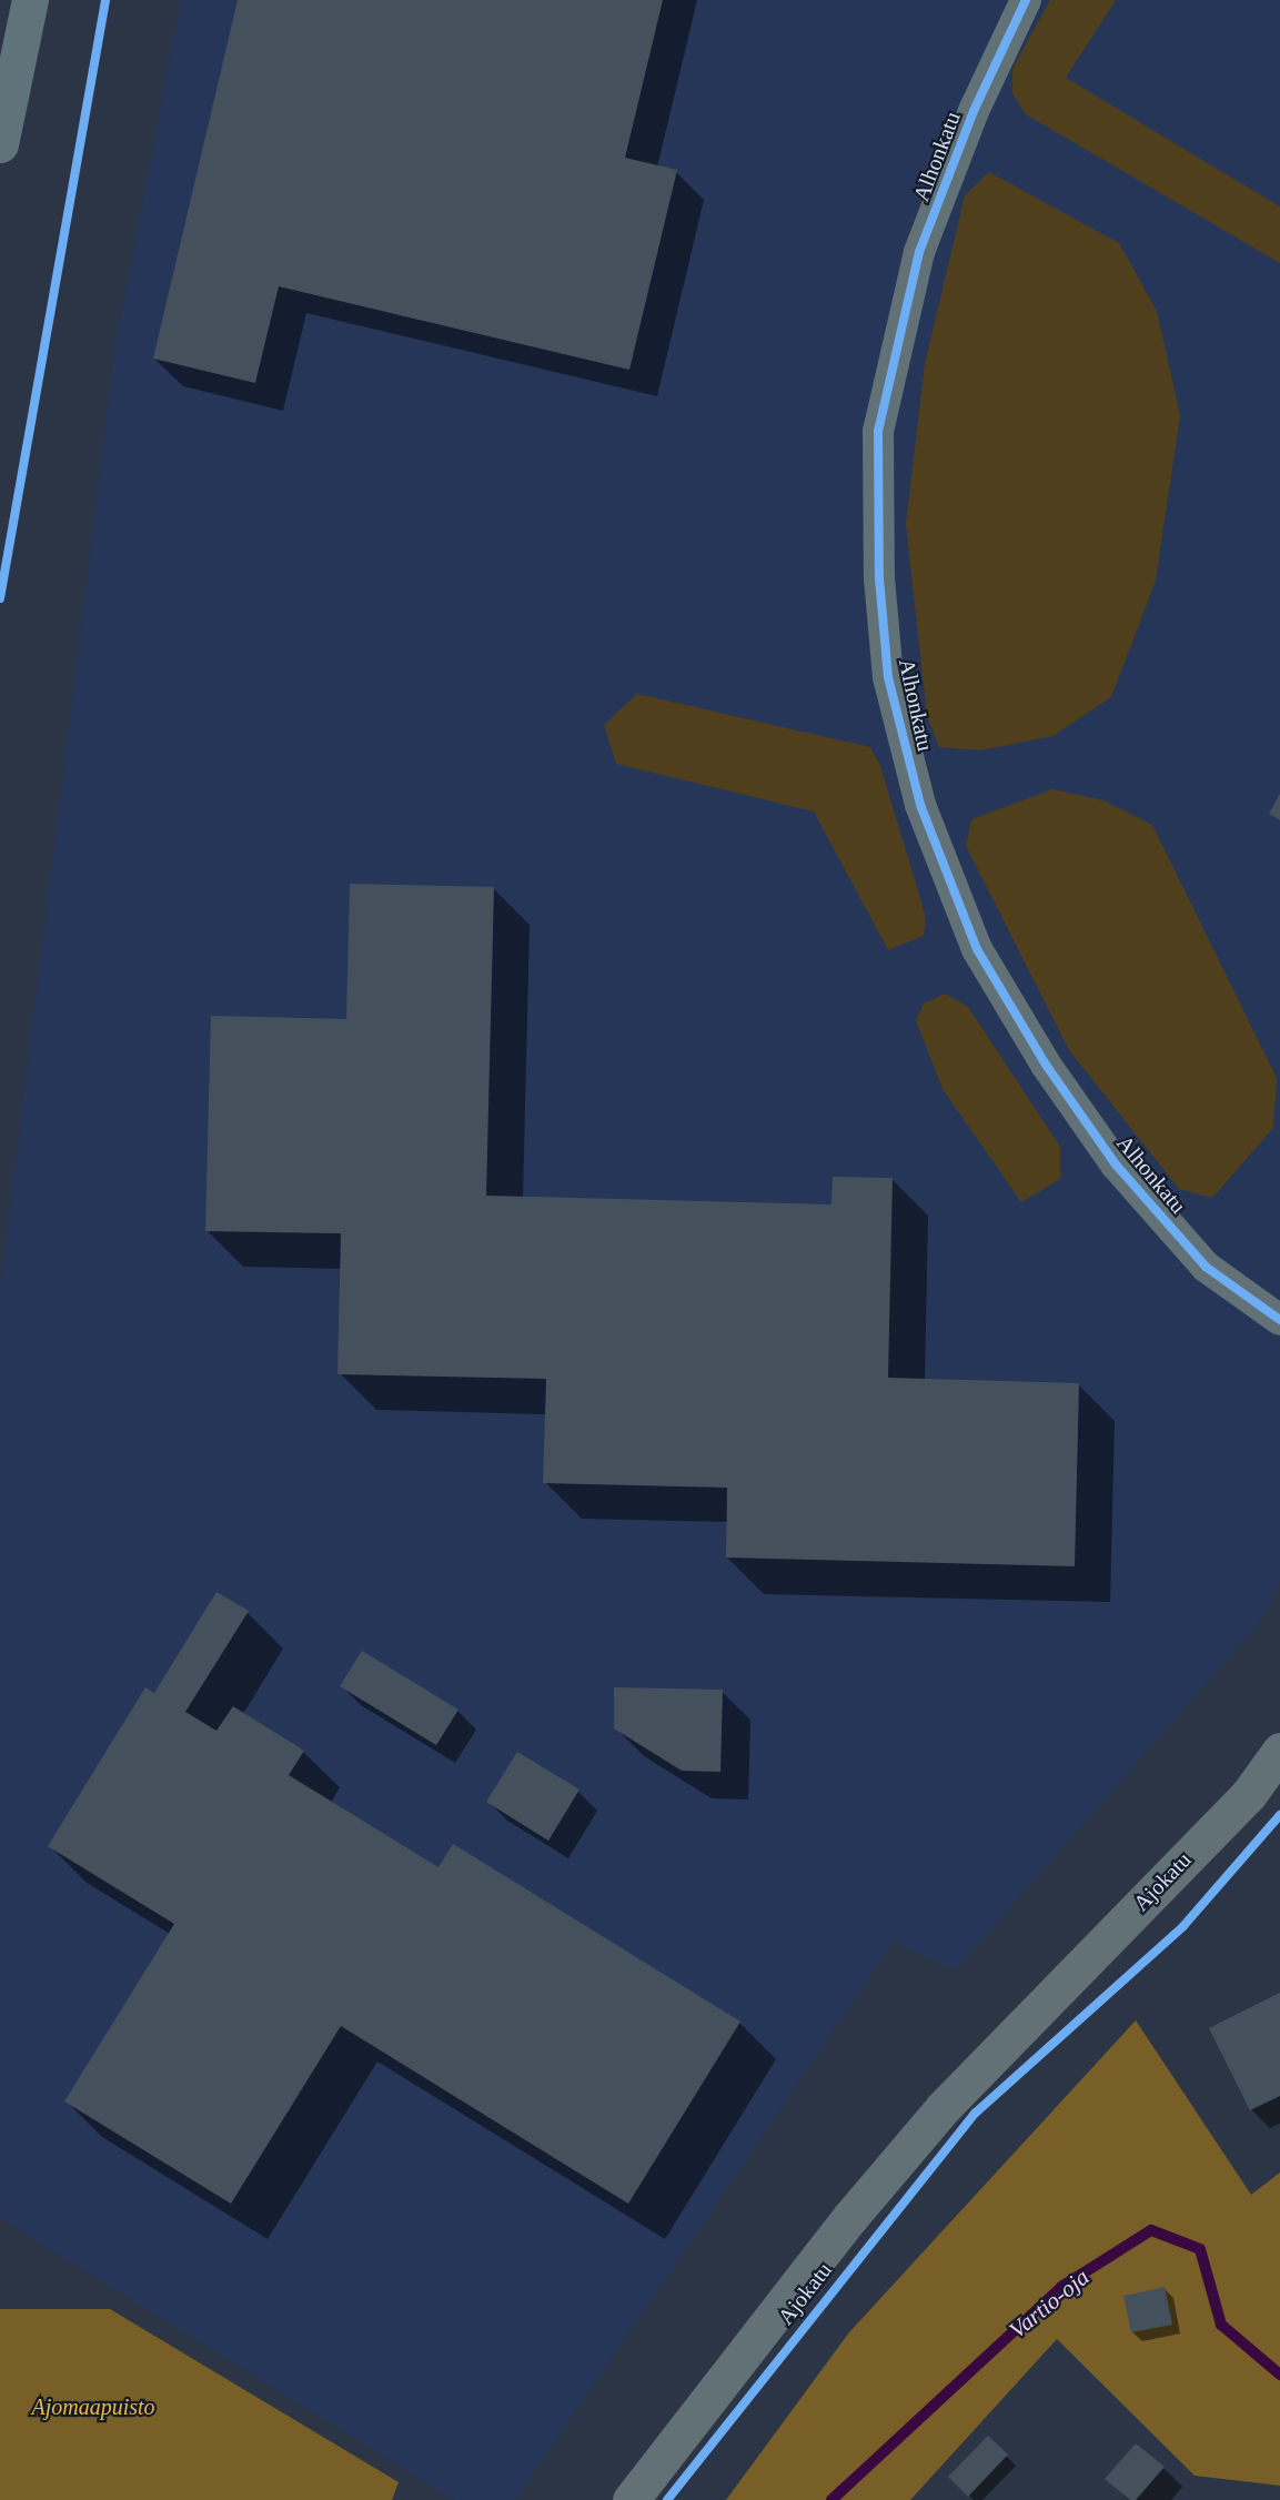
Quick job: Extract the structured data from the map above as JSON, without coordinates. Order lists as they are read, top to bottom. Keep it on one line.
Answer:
{"streets":{"street":["Alhonkatu","Ajokatu"]},"water":["Vartio-oja"],"parks":["Ajomaapuisto"]}
